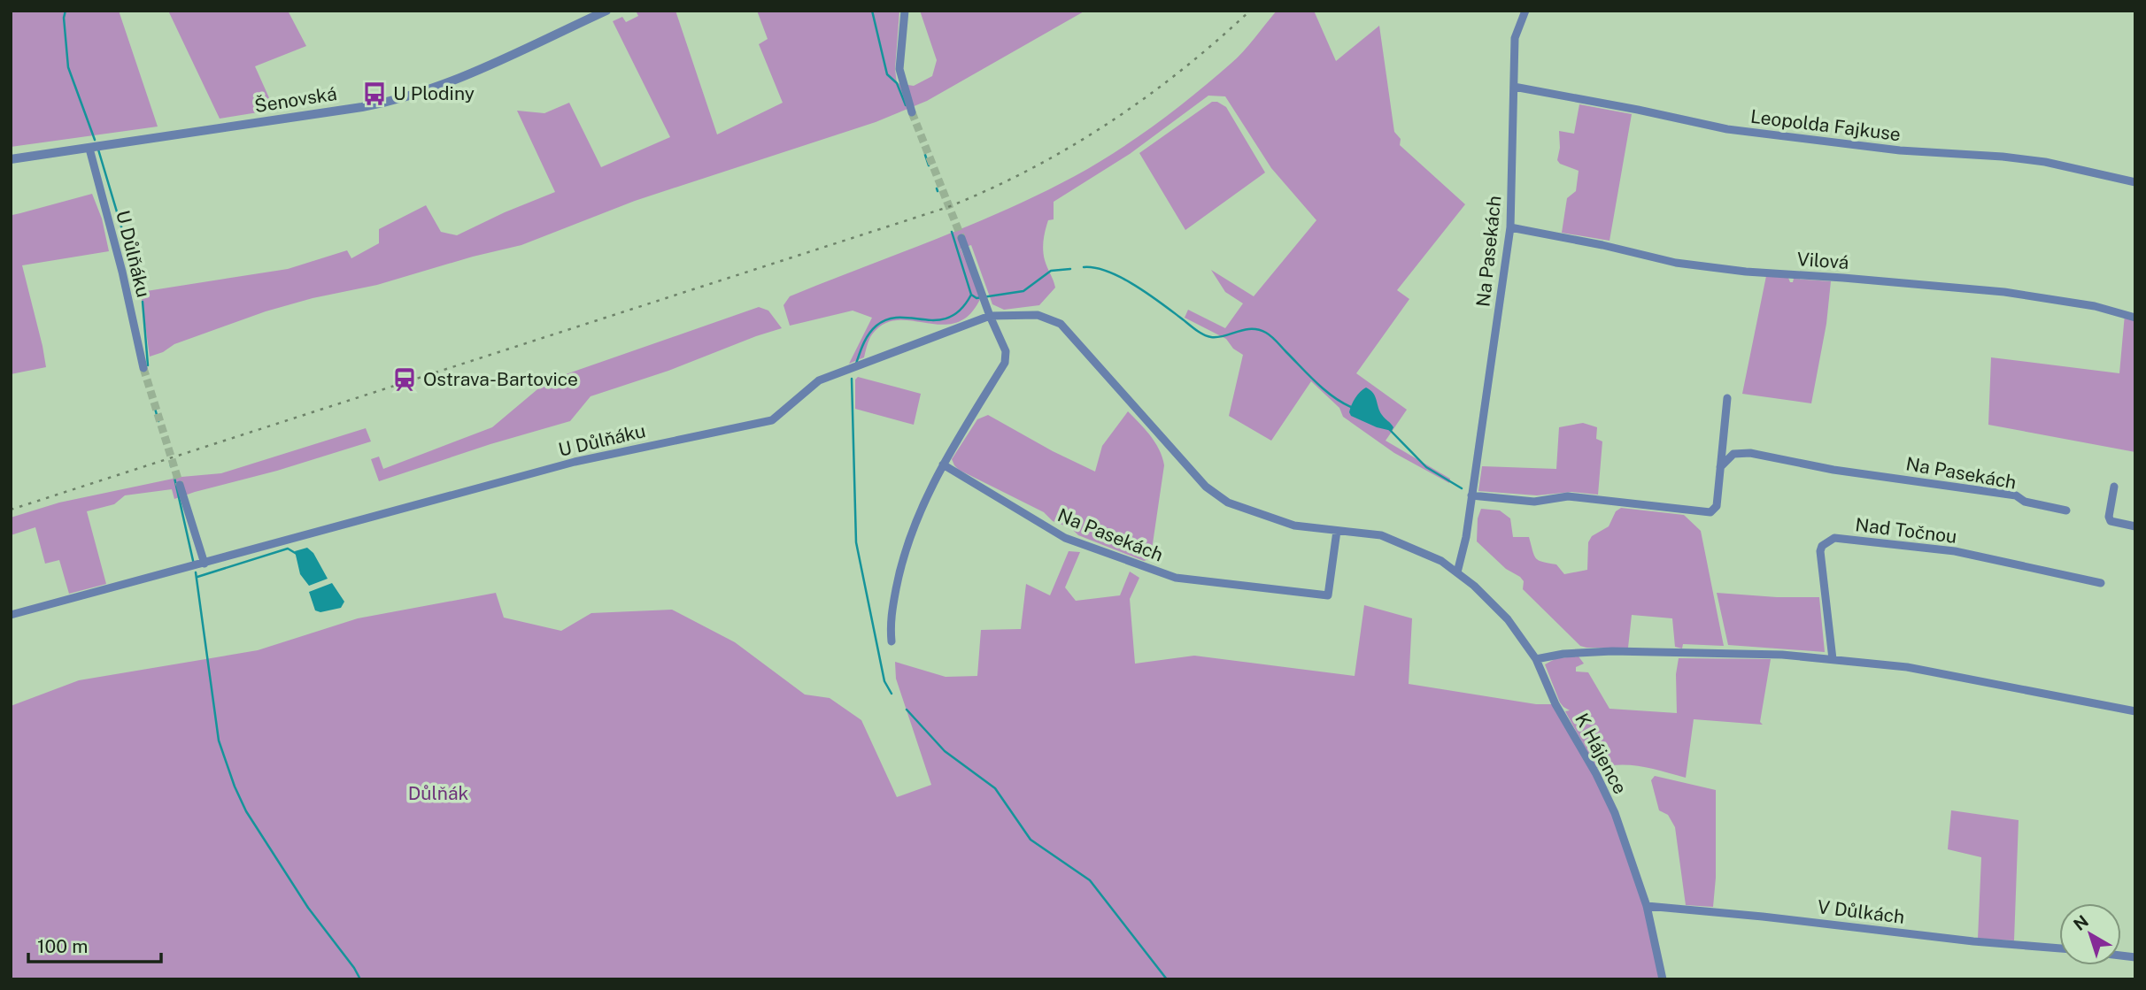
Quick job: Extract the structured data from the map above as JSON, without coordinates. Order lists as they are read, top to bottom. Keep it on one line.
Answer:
{"streets":{"street":["Šenovská","Leopolda Fajkuse","Na Pasekách","U Důlňáku","Vilová","Nad Točnou","K Hájence","V Důlkách"]},"crossings":[["Šenovská","U Důlňáku"],["Leopolda Fajkuse","Na Pasekách"],["Na Pasekách","Vilová"],["Na Pasekách","K Hájence"],["K Hájence","V Důlkách"]],"parks":["Důlňák"],"places":{"bus stop":["U Plodiny"],"station":["Ostrava-Bartovice"]},"scale_bar":"100 m","north":"top left"}
